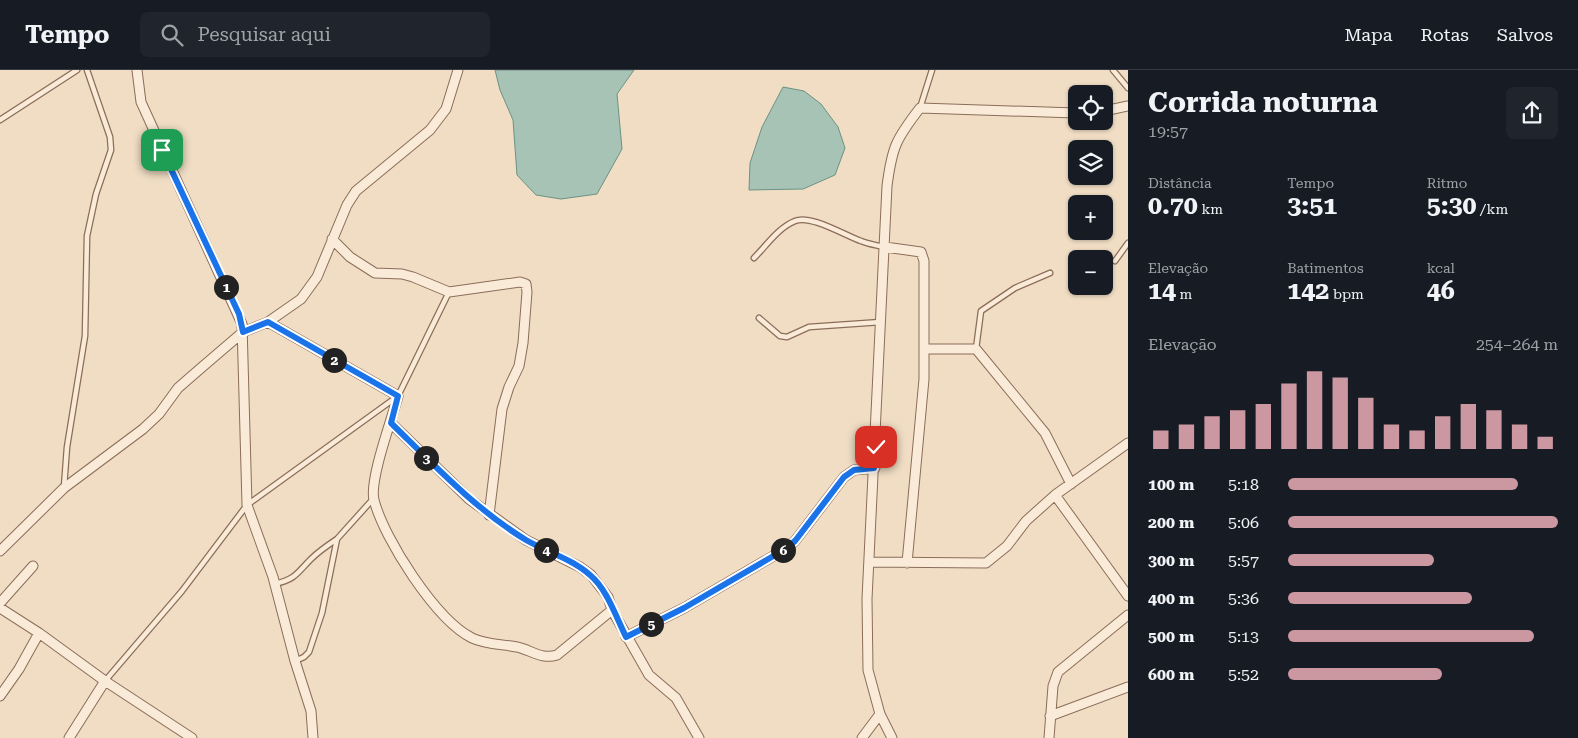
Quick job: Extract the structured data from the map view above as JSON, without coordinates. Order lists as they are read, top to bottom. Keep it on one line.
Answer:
{"page":{"header":"Tempo","search":"Pesquisar aqui","nav":["Mapa","Rotas","Salvos"],"heading":["Corrida noturna","19:57"],"map_buttons":["+","−"],"stats":[["Distância","0.70 km"],["Tempo","3:51"],["Ritmo","5:30 /km"],["Elevação","14 m"],["Batimentos","142 bpm"],["kcal","46"]],"pins":["1","2","3","4","6","5"],"chart":["Elevação","254–264 m"],"list":[{"name":"100 m","note":"5:18"},{"name":"200 m","note":"5:06"},{"name":"300 m","note":"5:57"},{"name":"400 m","note":"5:36"},{"name":"500 m","note":"5:13"},{"name":"600 m","note":"5:52"}]}}
